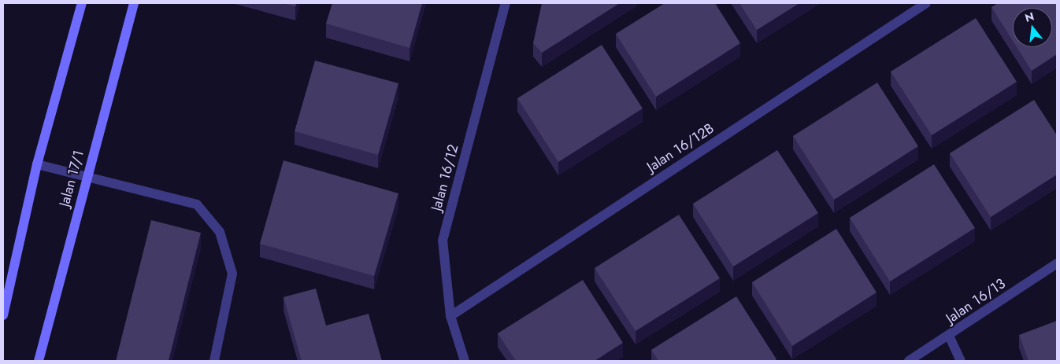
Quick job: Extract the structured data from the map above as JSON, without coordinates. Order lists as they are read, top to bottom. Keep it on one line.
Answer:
{"streets":{"street":["Jalan 16/12B","Jalan 16/12","Jalan 17/1","Jalan 16/13"]},"crossings":[["Jalan 16/12B","Jalan 16/12"]],"north":"top"}
